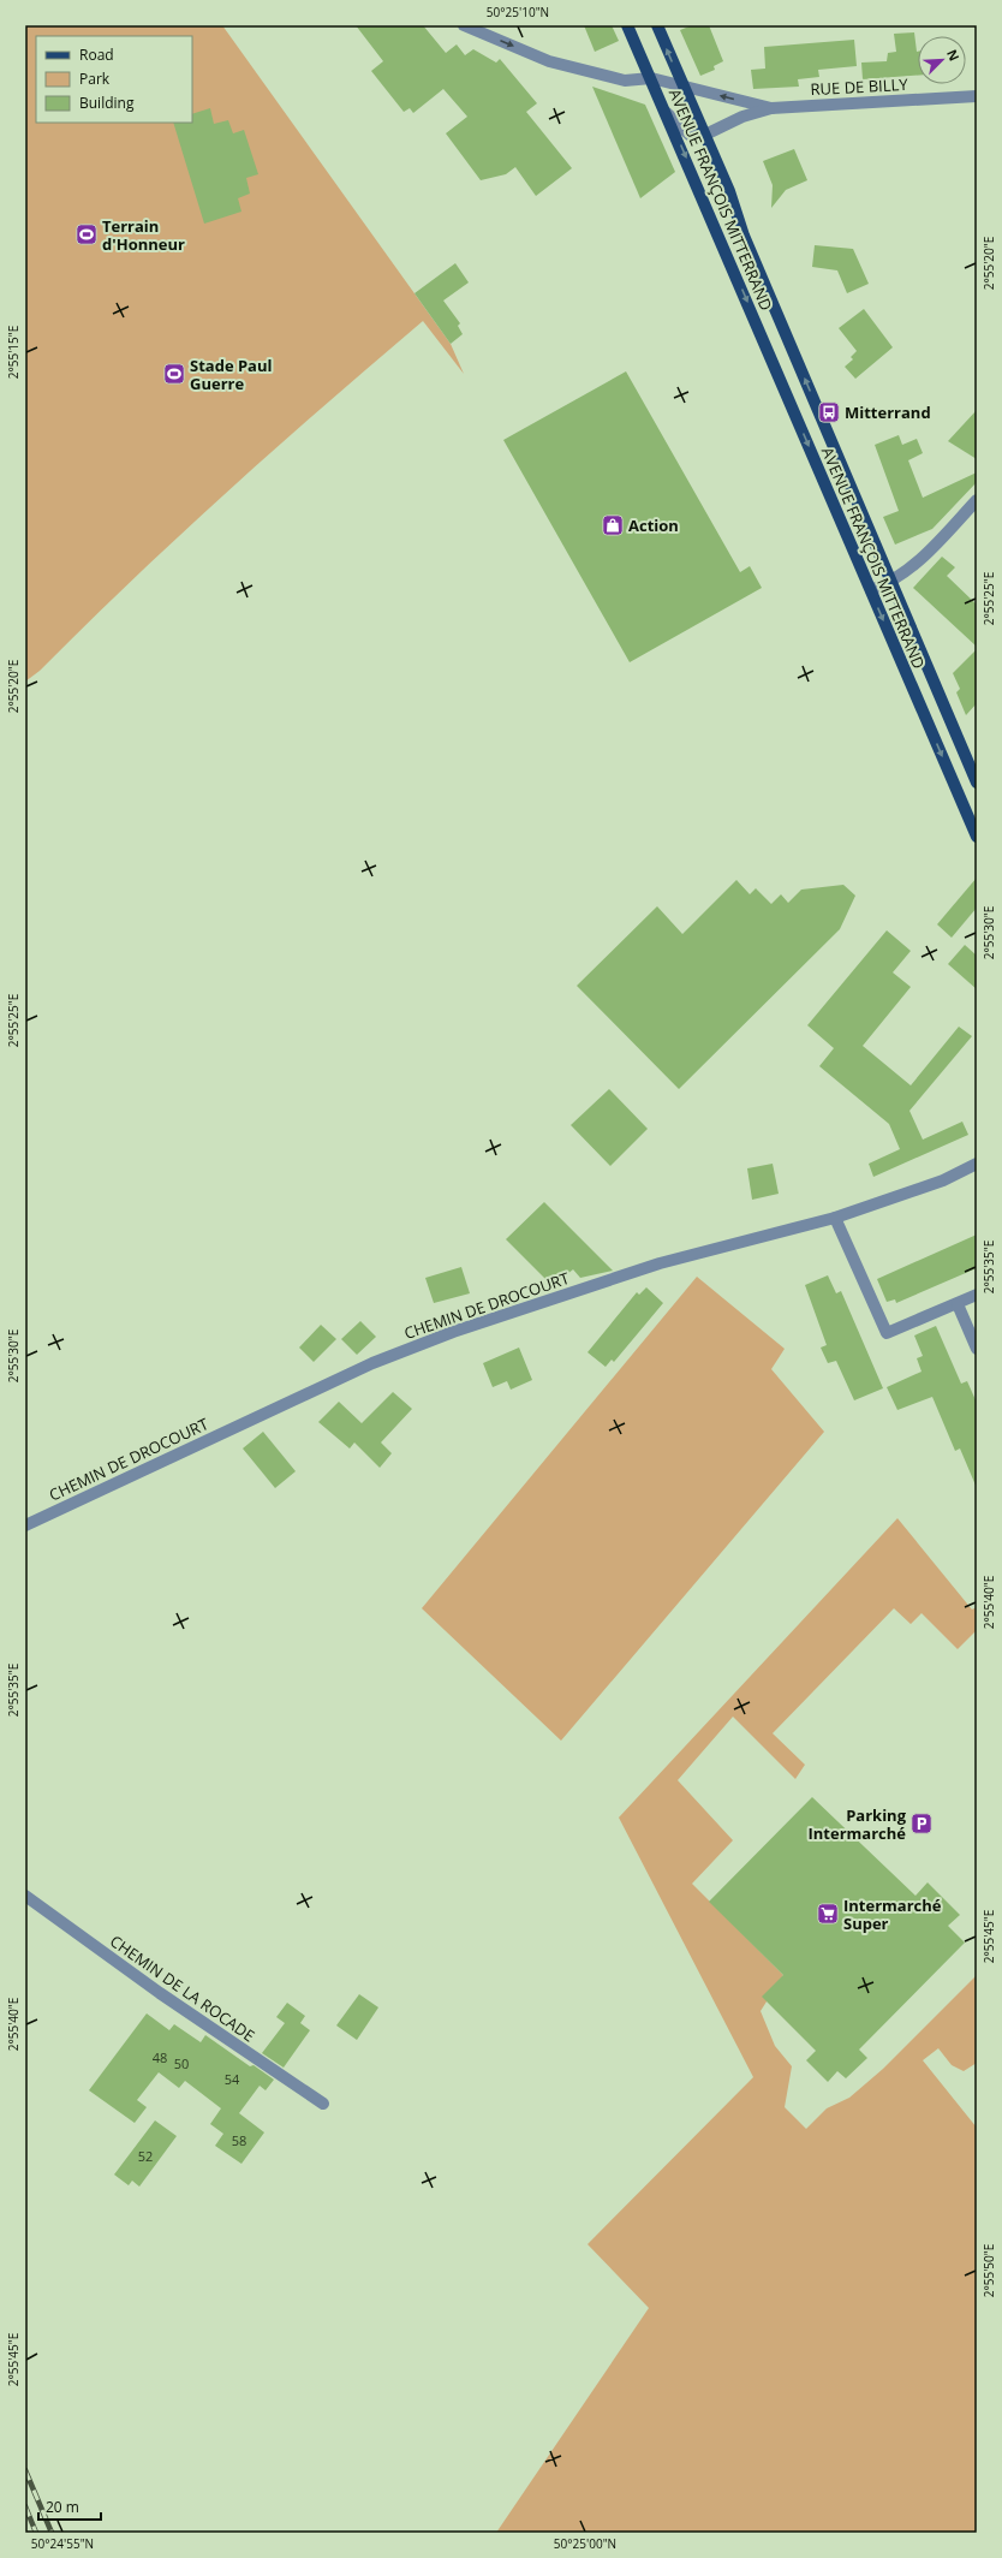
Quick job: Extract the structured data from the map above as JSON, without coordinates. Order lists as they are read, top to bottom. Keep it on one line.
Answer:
{"streets":{"main road":["AVENUE FRANÇOIS MITTERRAND"],"street":["RUE DE BILLY","CHEMIN DE DROCOURT","CHEMIN DE LA ROCADE"]},"crossings":[["RUE DE BILLY","AVENUE FRANÇOIS MITTERRAND"]],"places":{"sports":["Terrain d'Honneur","Stade Paul Guerre"],"bus stop":["Mitterrand"],"shop":["Action"],"parking":["Parking Intermarché"],"supermarket":["Intermarché Super"]},"house_numbers":["48","50","54","58","52"],"legend":["Road","Park","Building"],"scale_bar":"20 m","north":"top right","coordinates":["50°25'10\"N","2°55'20\"E","2°55'15\"E","2°55'25\"E","2°55'30\"E","2°55'35\"E","2°55'40\"E","2°55'45\"E","2°55'50\"E","50°24'55\"N","50°25'00\"N"]}
